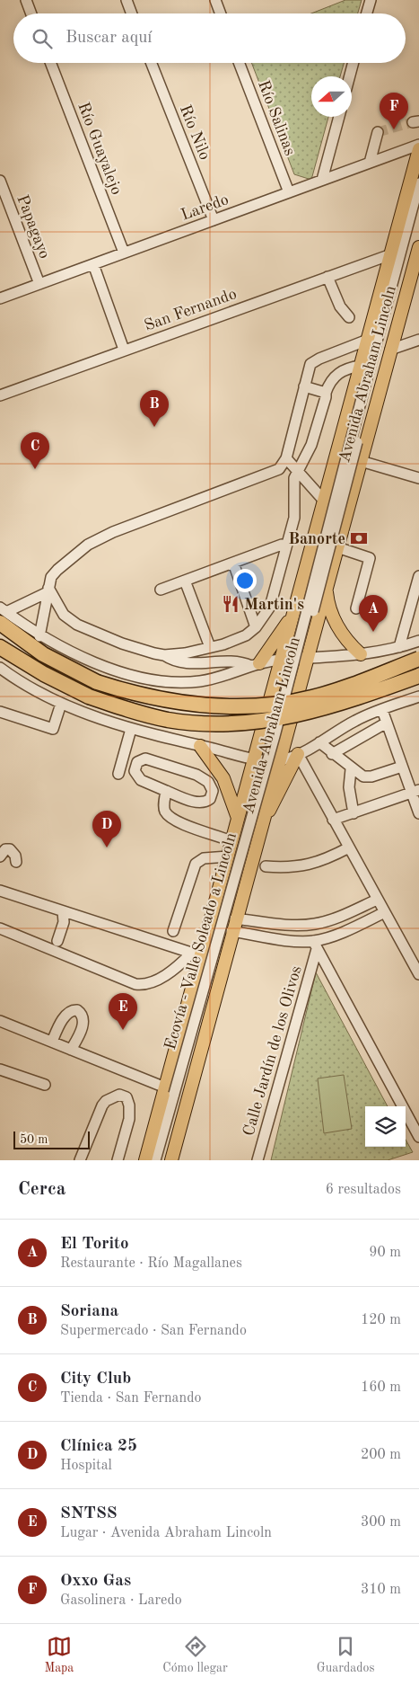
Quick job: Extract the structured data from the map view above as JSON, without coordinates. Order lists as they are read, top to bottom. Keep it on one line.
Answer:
{"streets":{"main road":["Avenida Abraham Lincoln"],"street":["Río Salinas","Río Nilo","Río Guayalejo","Laredo","Papagayo","San Fernando","Ecovía - Valle Soleado a Lincoln","Calle Jardín de los Olivos"]},"crossings":[["Río Salinas","Laredo"],["Río Nilo","Laredo"],["Río Guayalejo","Laredo"],["Laredo","Papagayo"]],"places":{"bank":["Banorte"],"restaurant":["Martin's"]},"scale_bar":"50 m","north":"left","page":{"search":"Buscar aquí","pins":["F","B","C","A","D","E"],"scale":"50 m","heading":["Cerca","6 resultados"],"list":[{"mark":"A","name":"El Torito","note":"Restaurante · Río Magallanes","value":"90 m"},{"mark":"B","name":"Soriana","note":"Supermercado · San Fernando","value":"120 m"},{"mark":"C","name":"City Club","note":"Tienda · San Fernando","value":"160 m"},{"mark":"D","name":"Clínica 25","note":"Hospital","value":"200 m"},{"mark":"E","name":"SNTSS","note":"Lugar · Avenida Abraham Lincoln","value":"300 m"},{"mark":"F","name":"Oxxo Gas","note":"Gasolinera · Laredo","value":"310 m"}],"nav":["Mapa","Cómo llegar","Guardados"]}}
